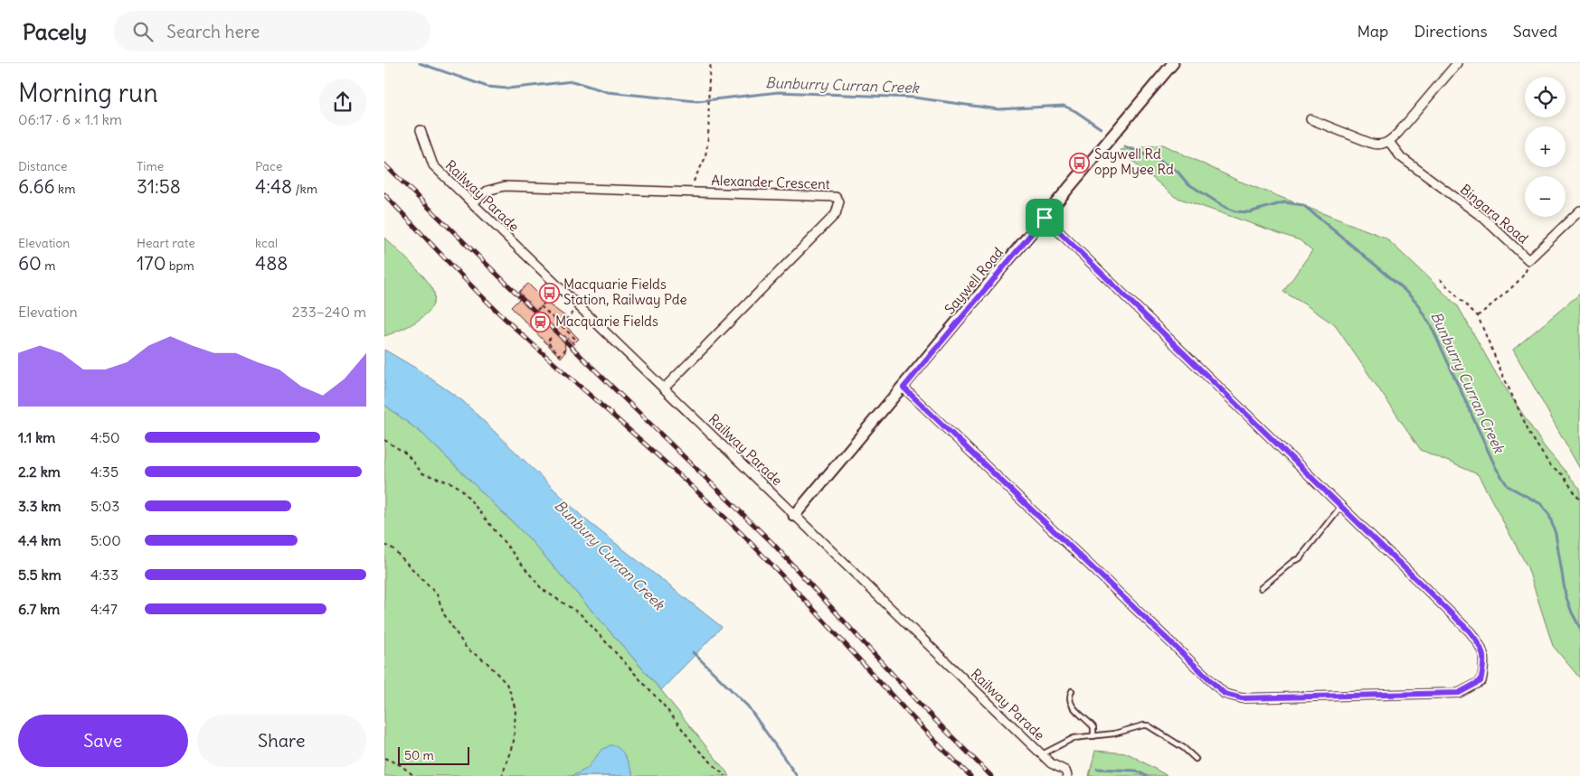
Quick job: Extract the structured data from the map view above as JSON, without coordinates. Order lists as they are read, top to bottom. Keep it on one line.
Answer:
{"streets":{"street":["Alexander Crescent","Railway Parade","Bingara Road","Saywell Road"]},"crossings":[["Alexander Crescent","Railway Parade"],["Railway Parade","Saywell Road"]],"water":["Bunburry Curran Creek","Bunbury Curran Creek"],"places":{"bus stop":["Saywell Rd opp Myee Rd","Macquarie Fields Station, Railway Pde"],"station":["Macquarie Fields"]},"scale_bar":"50 m","page":{"header":"Pacely","search":"Search here","nav":["Map","Directions","Saved"],"heading":["Morning run","06:17 · 6 × 1.1 km"],"map_buttons":["+","−"],"stats":[["Distance","6.66 km"],["Time","31:58"],["Pace","4:48 /km"],["Elevation","60 m"],["Heart rate","170 bpm"],["kcal","488"]],"chart":["Elevation","233–240 m"],"list":[{"name":"1.1 km","note":"4:50"},{"name":"2.2 km","note":"4:35"},{"name":"3.3 km","note":"5:03"},{"name":"4.4 km","note":"5:00"},{"name":"5.5 km","note":"4:33"},{"name":"6.7 km","note":"4:47"}],"buttons":["Save","Share"],"scale":"50 m"}}
